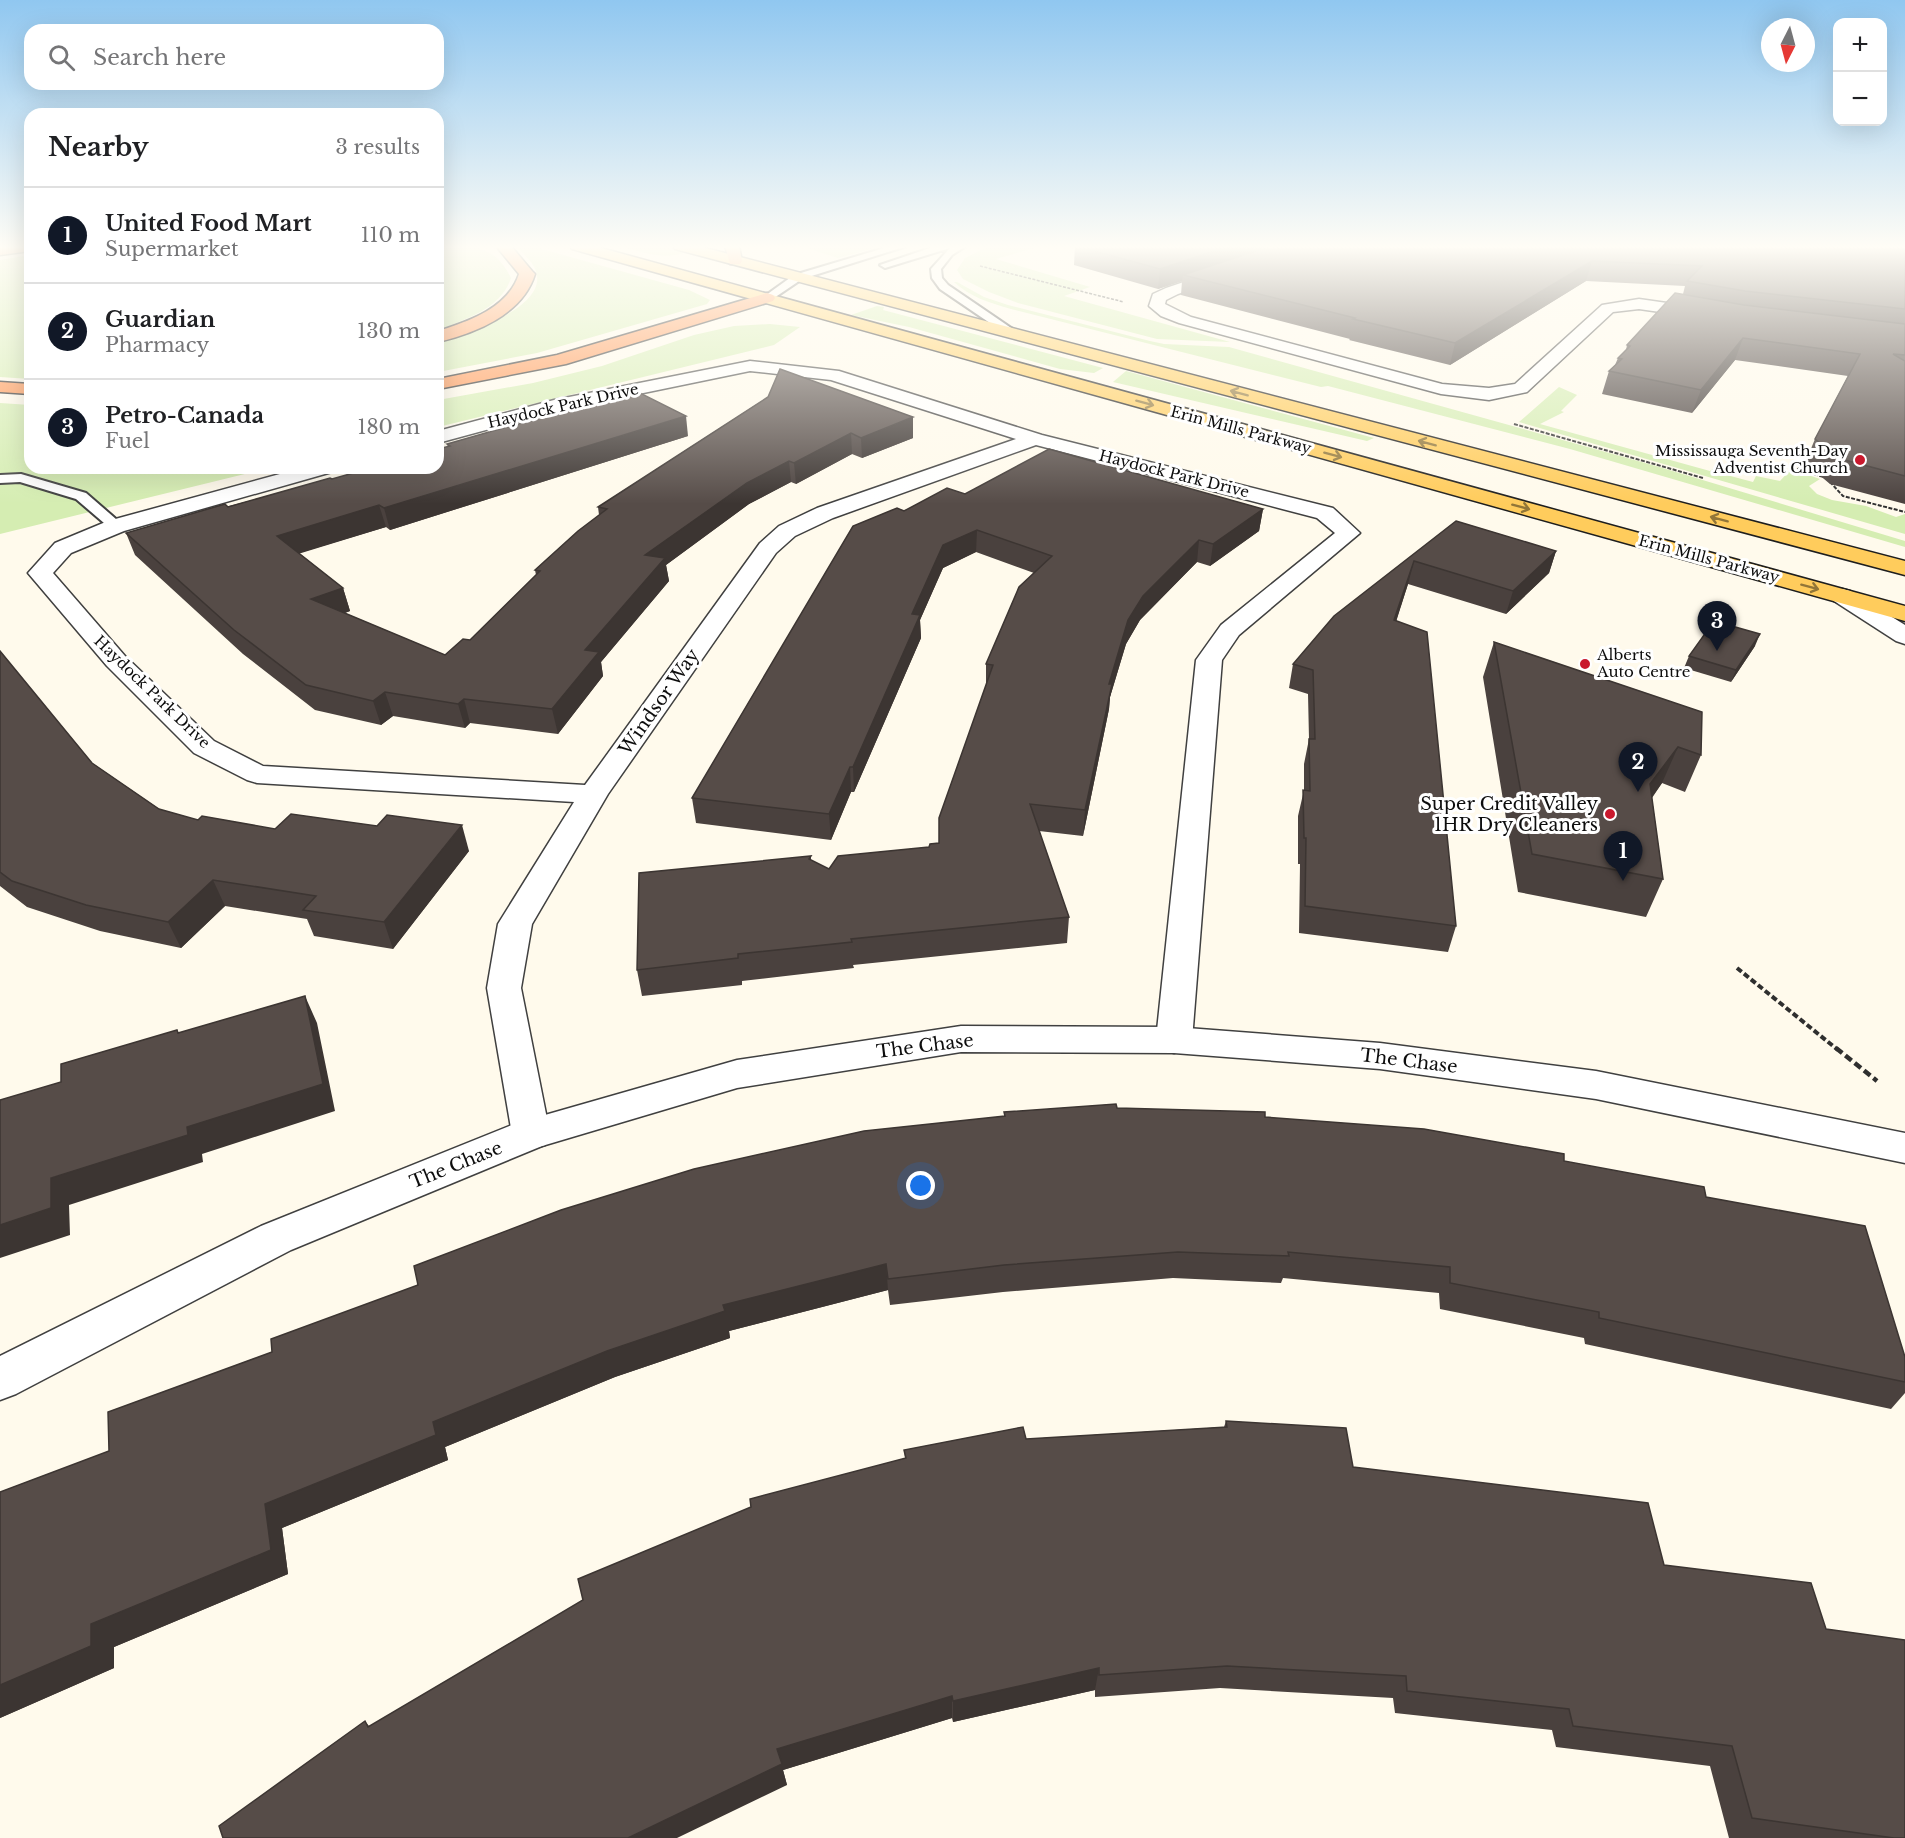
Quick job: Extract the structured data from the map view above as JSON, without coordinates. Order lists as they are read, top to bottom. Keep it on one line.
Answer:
{"streets":{"main road":["Erin Mills Parkway"],"street":["Haydock Park Drive","Windsor Way","The Chase"]},"crossings":[["Haydock Park Drive","Windsor Way"],["Haydock Park Drive","The Chase"],["Windsor Way","The Chase"]],"places":["Mississauga Seventh-Day Adventist Church","Alberts Auto Centre","Super Credit Valley 1HR Dry Cleaners"],"north":"bottom","page":{"map_buttons":["+","−"],"search":"Search here","heading":["Nearby","3 results"],"list":[{"mark":"1","name":"United Food Mart","note":"Supermarket","value":"110 m"},{"mark":"2","name":"Guardian","note":"Pharmacy","value":"130 m"},{"mark":"3","name":"Petro-Canada","note":"Fuel","value":"180 m"}],"pins":["3","2","1"]}}
